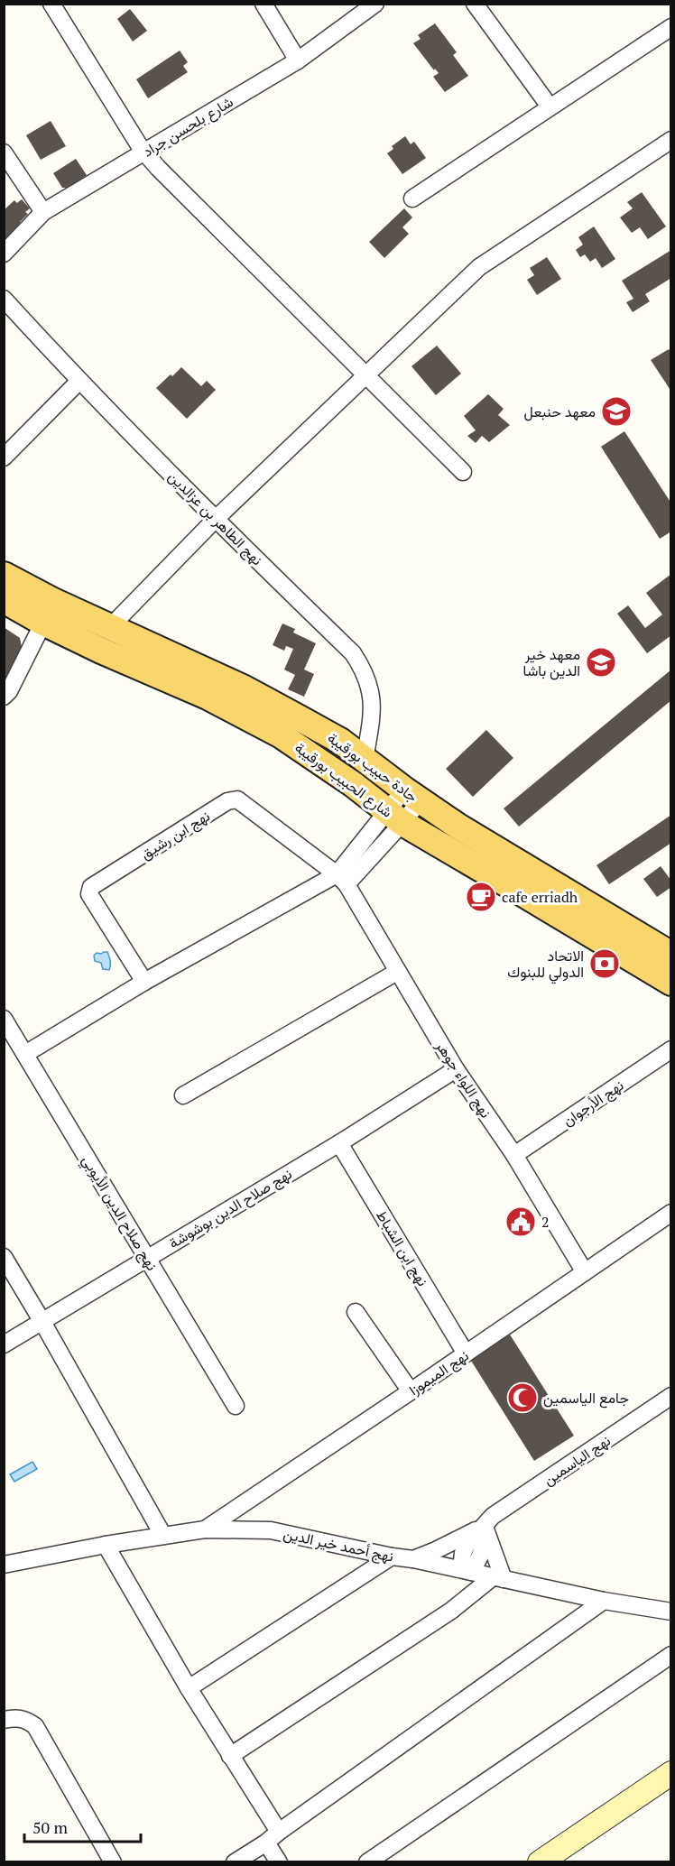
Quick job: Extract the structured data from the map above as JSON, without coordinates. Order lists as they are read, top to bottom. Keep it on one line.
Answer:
{"streets":{"main road":["جادة حبيب بورقيبة","شارع الحبيب بورقيبة"],"street":["شارع بلحسن جراد","نهج الطاهر بن عزالدين","نهج ابن رشيق","نهج اللواء جوهر","نهج الأرجوان","نهج صلاح الدين بوشوشة","نهج صلاح الدين الأيوبي","نهج ابن الشباط","نهج الميموزا","نهج الياسمين","نهج أحمد خير الدين"]},"crossings":[["نهج الطاهر بن عزالدين","جادة حبيب بورقيبة"],["نهج ابن رشيق","نهج اللواء جوهر"],["نهج اللواء جوهر","نهج الأرجوان"],["نهج اللواء جوهر","نهج صلاح الدين بوشوشة"],["نهج اللواء جوهر","نهج الميموزا"],["نهج صلاح الدين بوشوشة","نهج صلاح الدين الأيوبي"],["نهج صلاح الدين بوشوشة","نهج ابن الشباط"],["نهج ابن الشباط","نهج الميموزا"],["نهج الميموزا","نهج أحمد خير الدين"],["نهج الياسمين","نهج أحمد خير الدين"]],"places":{"school or university":["معهد حنبعل","معهد خير الدين باشا"],"cafe":["cafe erriadh"],"bank":["الاتحاد الدولي للبنوك"],"public building":["2"],"mosque":["جامع الياسمين"]},"scale_bar":"50 m"}
